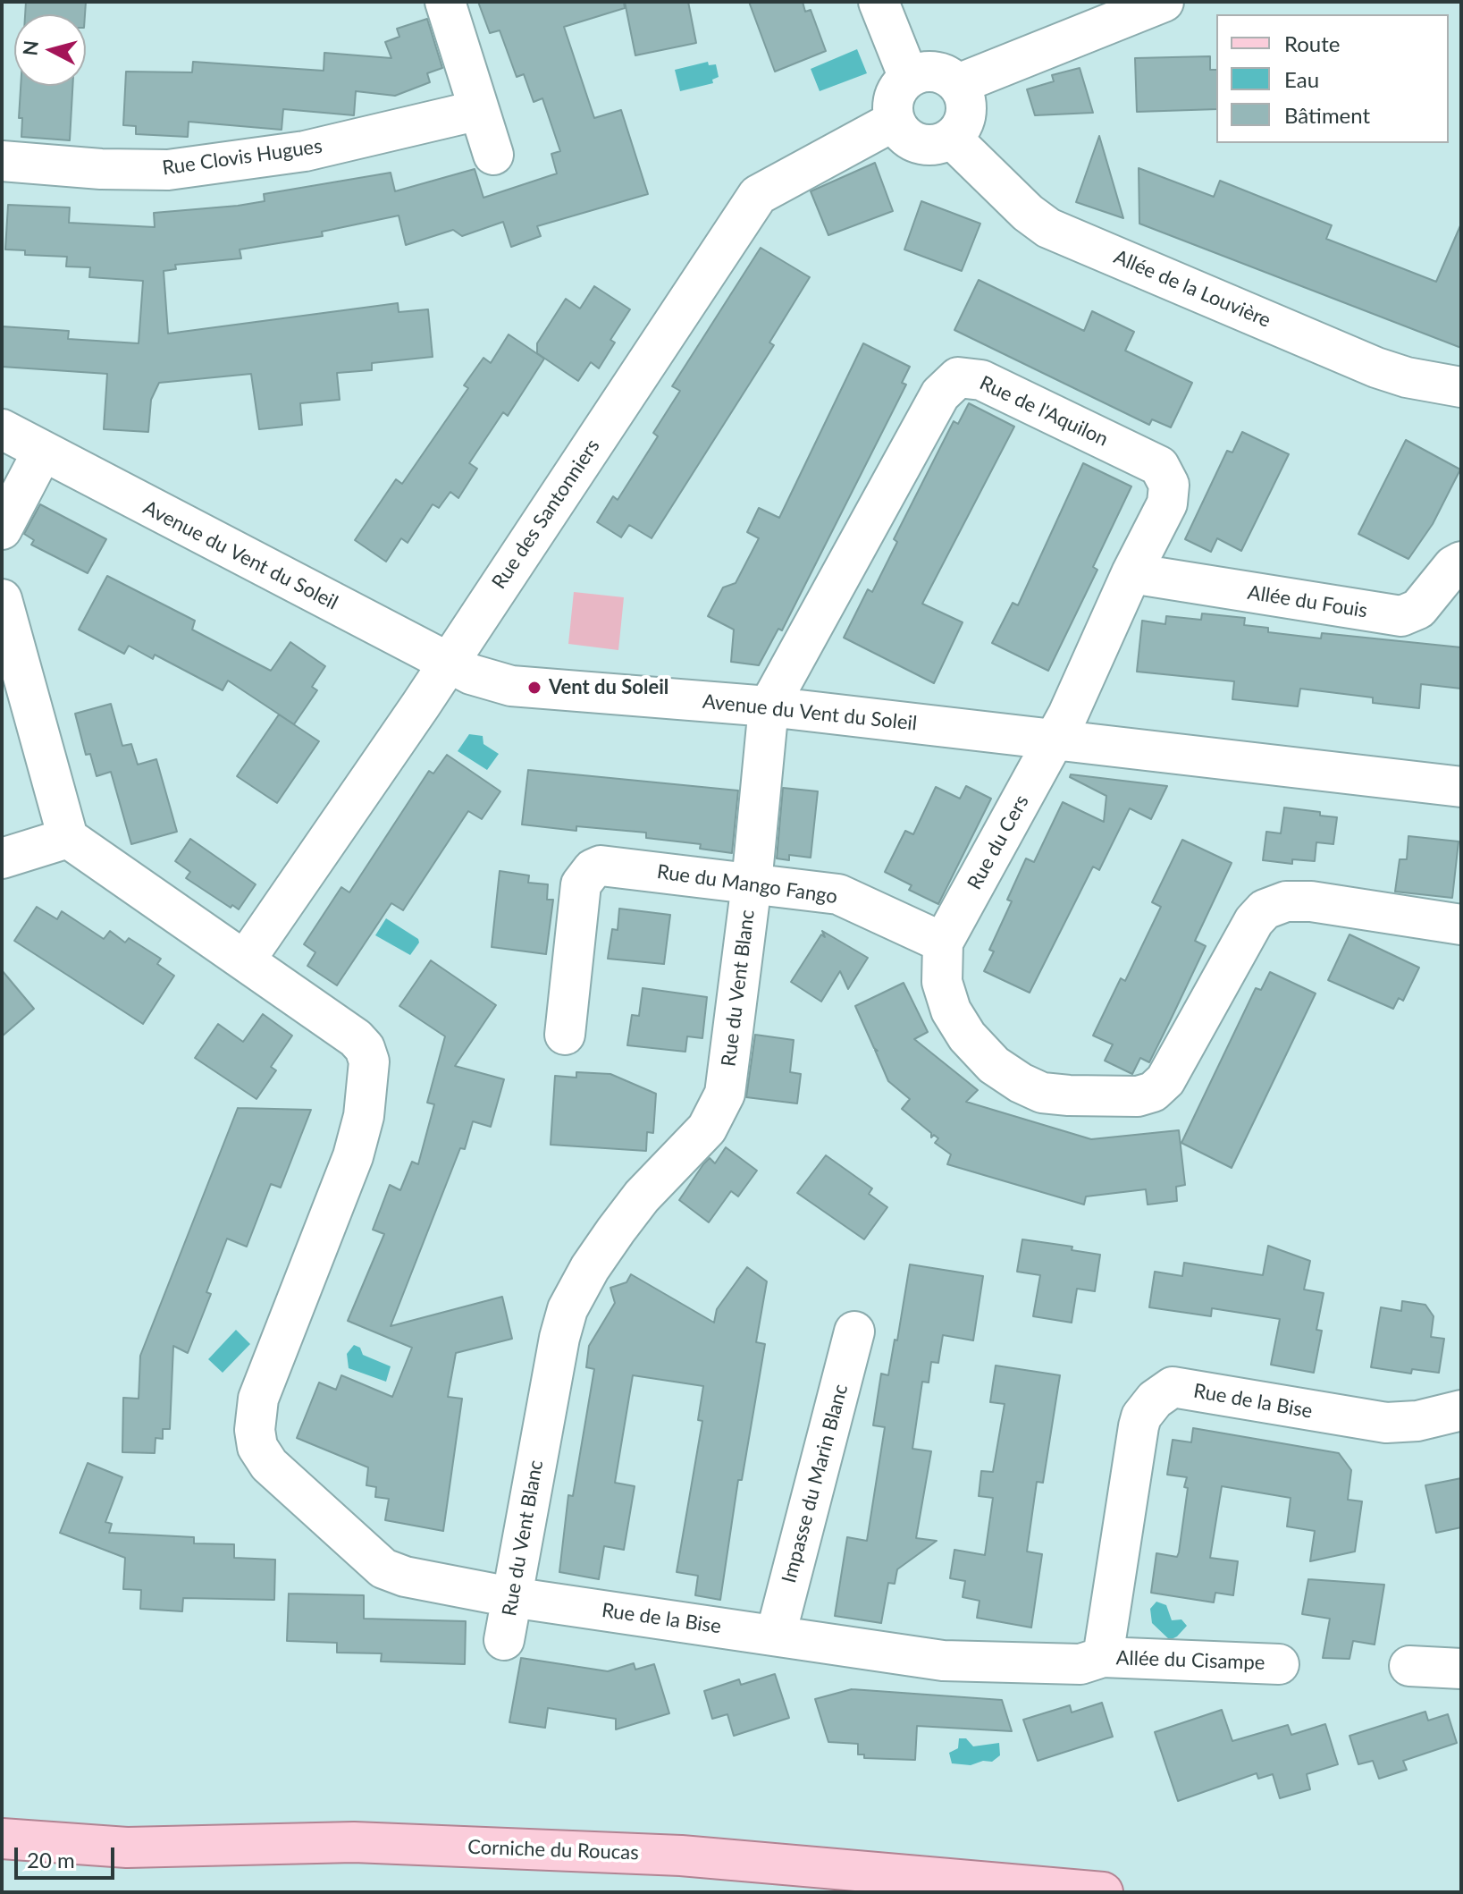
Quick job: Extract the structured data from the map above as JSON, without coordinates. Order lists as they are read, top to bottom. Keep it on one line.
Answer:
{"streets":{"main road":["Corniche du Roucas"],"street":["Rue Clovis Hugues","Allée de la Louvière","Rue de l'Aquilon","Rue des Santonniers","Avenue du Vent du Soleil","Allée du Fouis","Rue du Cers","Rue du Mango Fango","Rue du Vent Blanc","Rue de la Bise","Impasse du Marin Blanc","Allée du Cisampe"]},"crossings":[["Allée de la Louvière","Rue des Santonniers"],["Rue de l'Aquilon","Avenue du Vent du Soleil"],["Rue de l'Aquilon","Allée du Fouis"],["Rue de l'Aquilon","Rue du Cers"],["Rue de l'Aquilon","Rue du Vent Blanc"],["Rue des Santonniers","Avenue du Vent du Soleil"],["Rue des Santonniers","Rue de la Bise"],["Avenue du Vent du Soleil","Rue du Cers"],["Avenue du Vent du Soleil","Rue du Vent Blanc"],["Rue du Cers","Rue du Mango Fango"],["Rue du Mango Fango","Rue du Vent Blanc"],["Rue du Vent Blanc","Rue de la Bise"],["Rue de la Bise","Impasse du Marin Blanc"],["Rue de la Bise","Allée du Cisampe"]],"places":["Vent du Soleil"],"legend":["Route","Eau","Bâtiment"],"scale_bar":"20 m","north":"left"}
